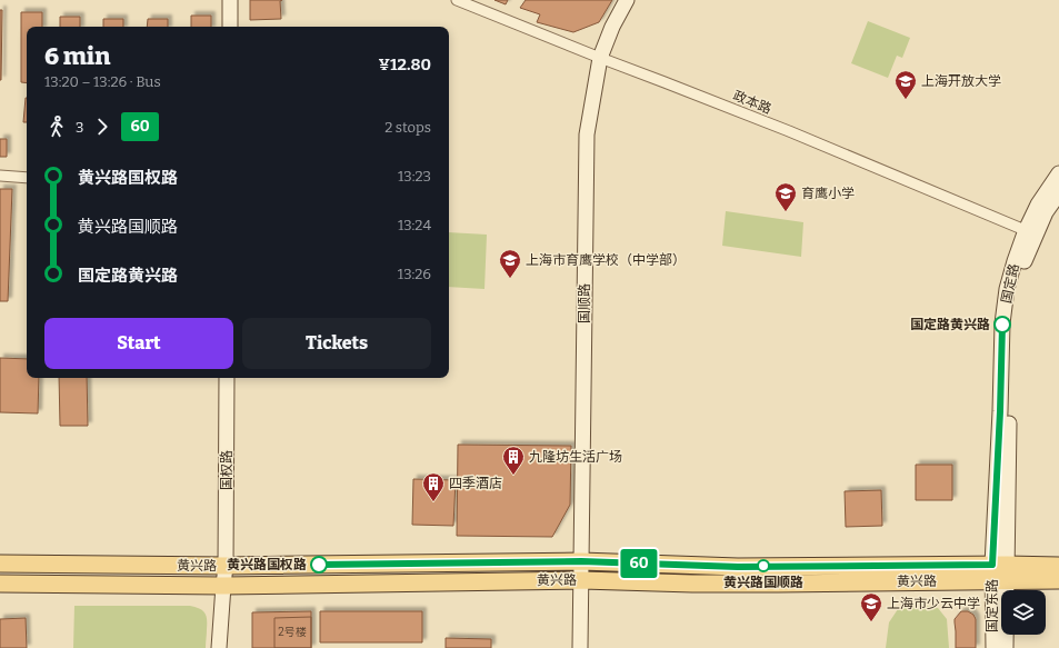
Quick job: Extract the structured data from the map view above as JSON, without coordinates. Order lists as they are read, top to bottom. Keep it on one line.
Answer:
{"streets":{"main road":["黄兴路"],"street":["政本路","国定路","国顺路","国权路","国定东路"]},"crossings":[["政本路","国定路"],["政本路","国顺路"],["国定路","黄兴路"],["国定路","国定东路"],["国顺路","黄兴路"],["国权路","黄兴路"],["黄兴路","国定东路"]],"places":{"school or university":["上海开放大学","育鹰小学","上海市育鹰学校（中学部）","上海市少云中学"],"other":["国定路黄兴路","黄兴路国权路","黄兴路国顺路"],"building":["九隆坊生活广场","四季酒店"]},"lines":["bus line 60"],"house_numbers":["2号楼"],"page":{"on_map":"60","heading":["6 min","13:20 – 13:26 · Bus","¥12.80"],"legs":["3","60","2 stops"],"list":[{"name":"黄兴路国权路","value":"13:23"},{"name":"黄兴路国顺路","value":"13:24"},{"name":"国定路黄兴路","value":"13:26"}],"buttons":["Start","Tickets"]}}
